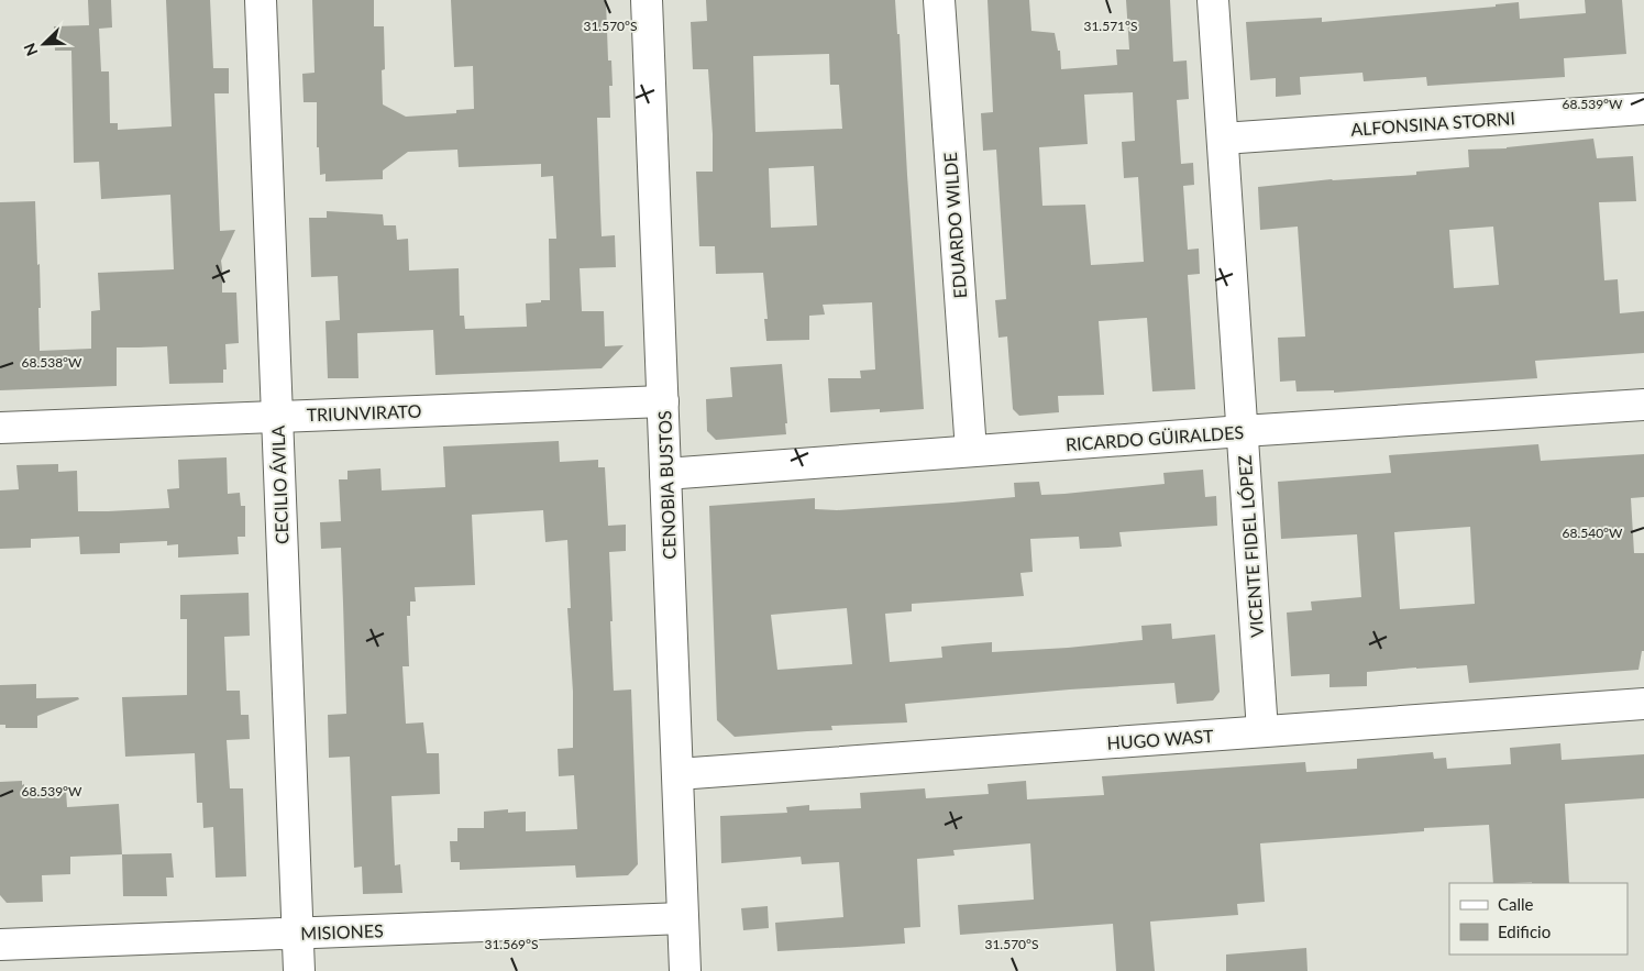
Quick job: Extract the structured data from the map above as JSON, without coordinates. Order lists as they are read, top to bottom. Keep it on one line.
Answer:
{"streets":{"street":["ALFONSINA STORNI","EDUARDO WILDE","TRIUNVIRATO","RICARDO GÜIRALDES","CECILIO ÁVILA","CENOBIA BUSTOS","VICENTE FIDEL LÓPEZ","HUGO WAST","MISIONES"]},"crossings":[["ALFONSINA STORNI","VICENTE FIDEL LÓPEZ"],["EDUARDO WILDE","RICARDO GÜIRALDES"],["TRIUNVIRATO","CECILIO ÁVILA"],["TRIUNVIRATO","CENOBIA BUSTOS"],["RICARDO GÜIRALDES","CENOBIA BUSTOS"],["RICARDO GÜIRALDES","VICENTE FIDEL LÓPEZ"],["CECILIO ÁVILA","MISIONES"],["CENOBIA BUSTOS","HUGO WAST"],["CENOBIA BUSTOS","MISIONES"],["VICENTE FIDEL LÓPEZ","HUGO WAST"]],"legend":["Calle","Edificio"],"north":"bottom left","coordinates":["31.570°S","31.571°S","68.539°W","68.538°W","68.540°W","31.569°S"]}
